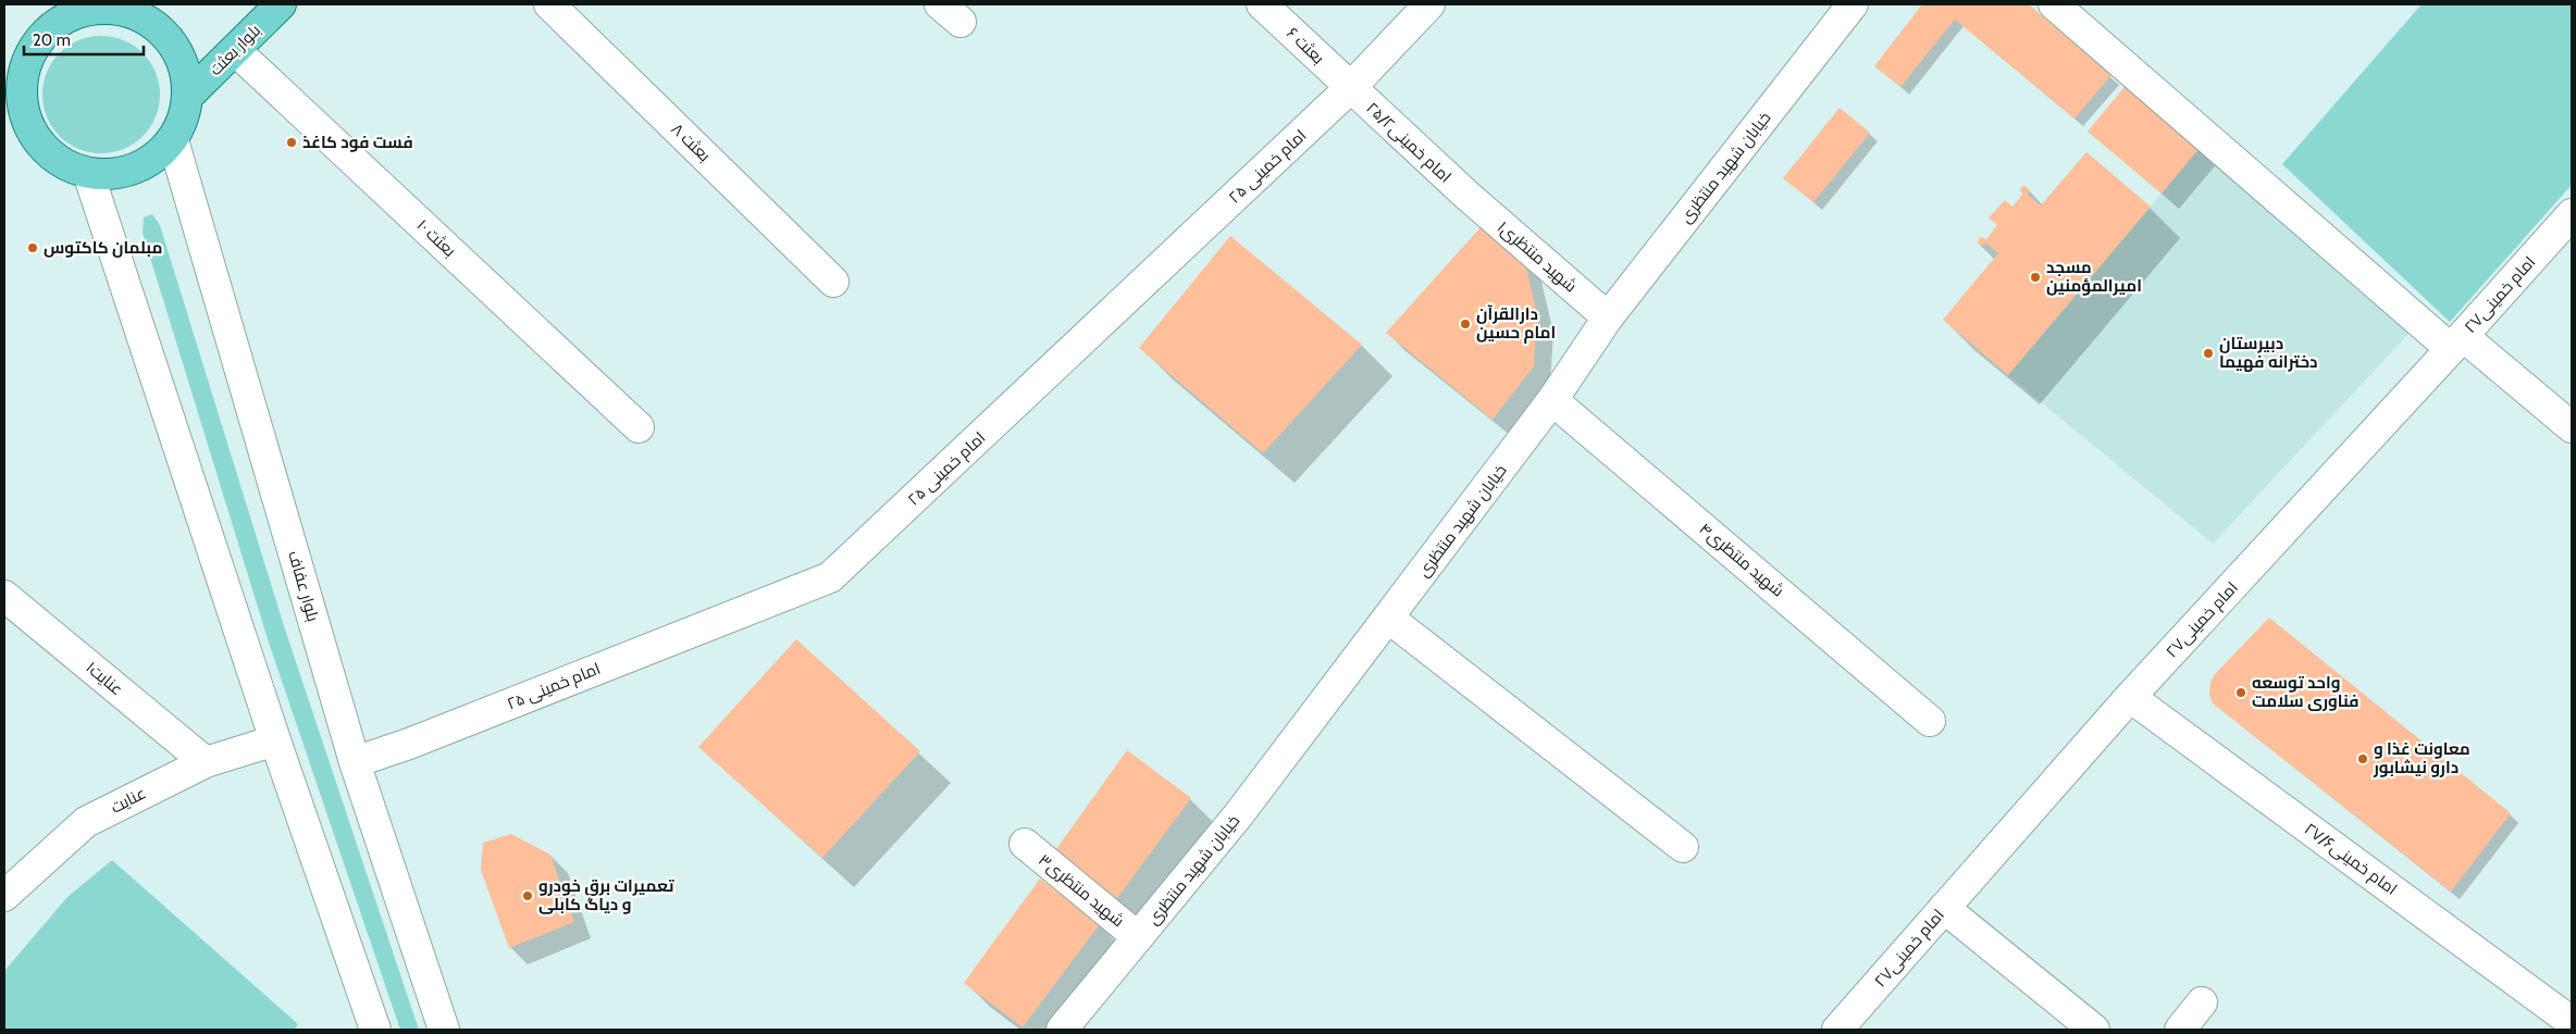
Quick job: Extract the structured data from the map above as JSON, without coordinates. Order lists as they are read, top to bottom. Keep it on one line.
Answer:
{"streets":{"main road":["بلوار بعثت"],"street":["بعثت ۶","بعثت ۸","امام خمینی۲۵/۲","امام خمینی ۲۵","خیابان شهید منتظری","بعثت ۱۰","شهید منتظری۱","امام خمینی۲۷","شهید منتظری۴","بلوار عفاف","عنایت۱","عنایت","امام خمینی۲۷/۶","شهید منتظری۳"]},"crossings":[["بعثت ۶","امام خمینی۲۵/۲"],["بعثت ۶","امام خمینی ۲۵"],["بلوار بعثت","بعثت ۱۰"],["بلوار بعثت","بلوار عفاف"],["امام خمینی۲۵/۲","امام خمینی ۲۵"],["امام خمینی۲۵/۲","شهید منتظری۱"],["امام خمینی ۲۵","بلوار عفاف"],["خیابان شهید منتظری","شهید منتظری۱"],["خیابان شهید منتظری","شهید منتظری۴"],["خیابان شهید منتظری","شهید منتظری۳"],["امام خمینی۲۷","امام خمینی۲۷/۶"],["عنایت۱","عنایت"]],"places":["فست فود کاغذ","مبلمان کاکتوس","مسجد امیرالمؤمنین","دارالقرآن امام حسین","دبیرستان دخترانه فهیما","واحد توسعه فناوری سلامت","معاونت غذا و دارو نیشابور","تعمیرات برق خودرو و دیاگ کابلی"],"scale_bar":"20 m"}
